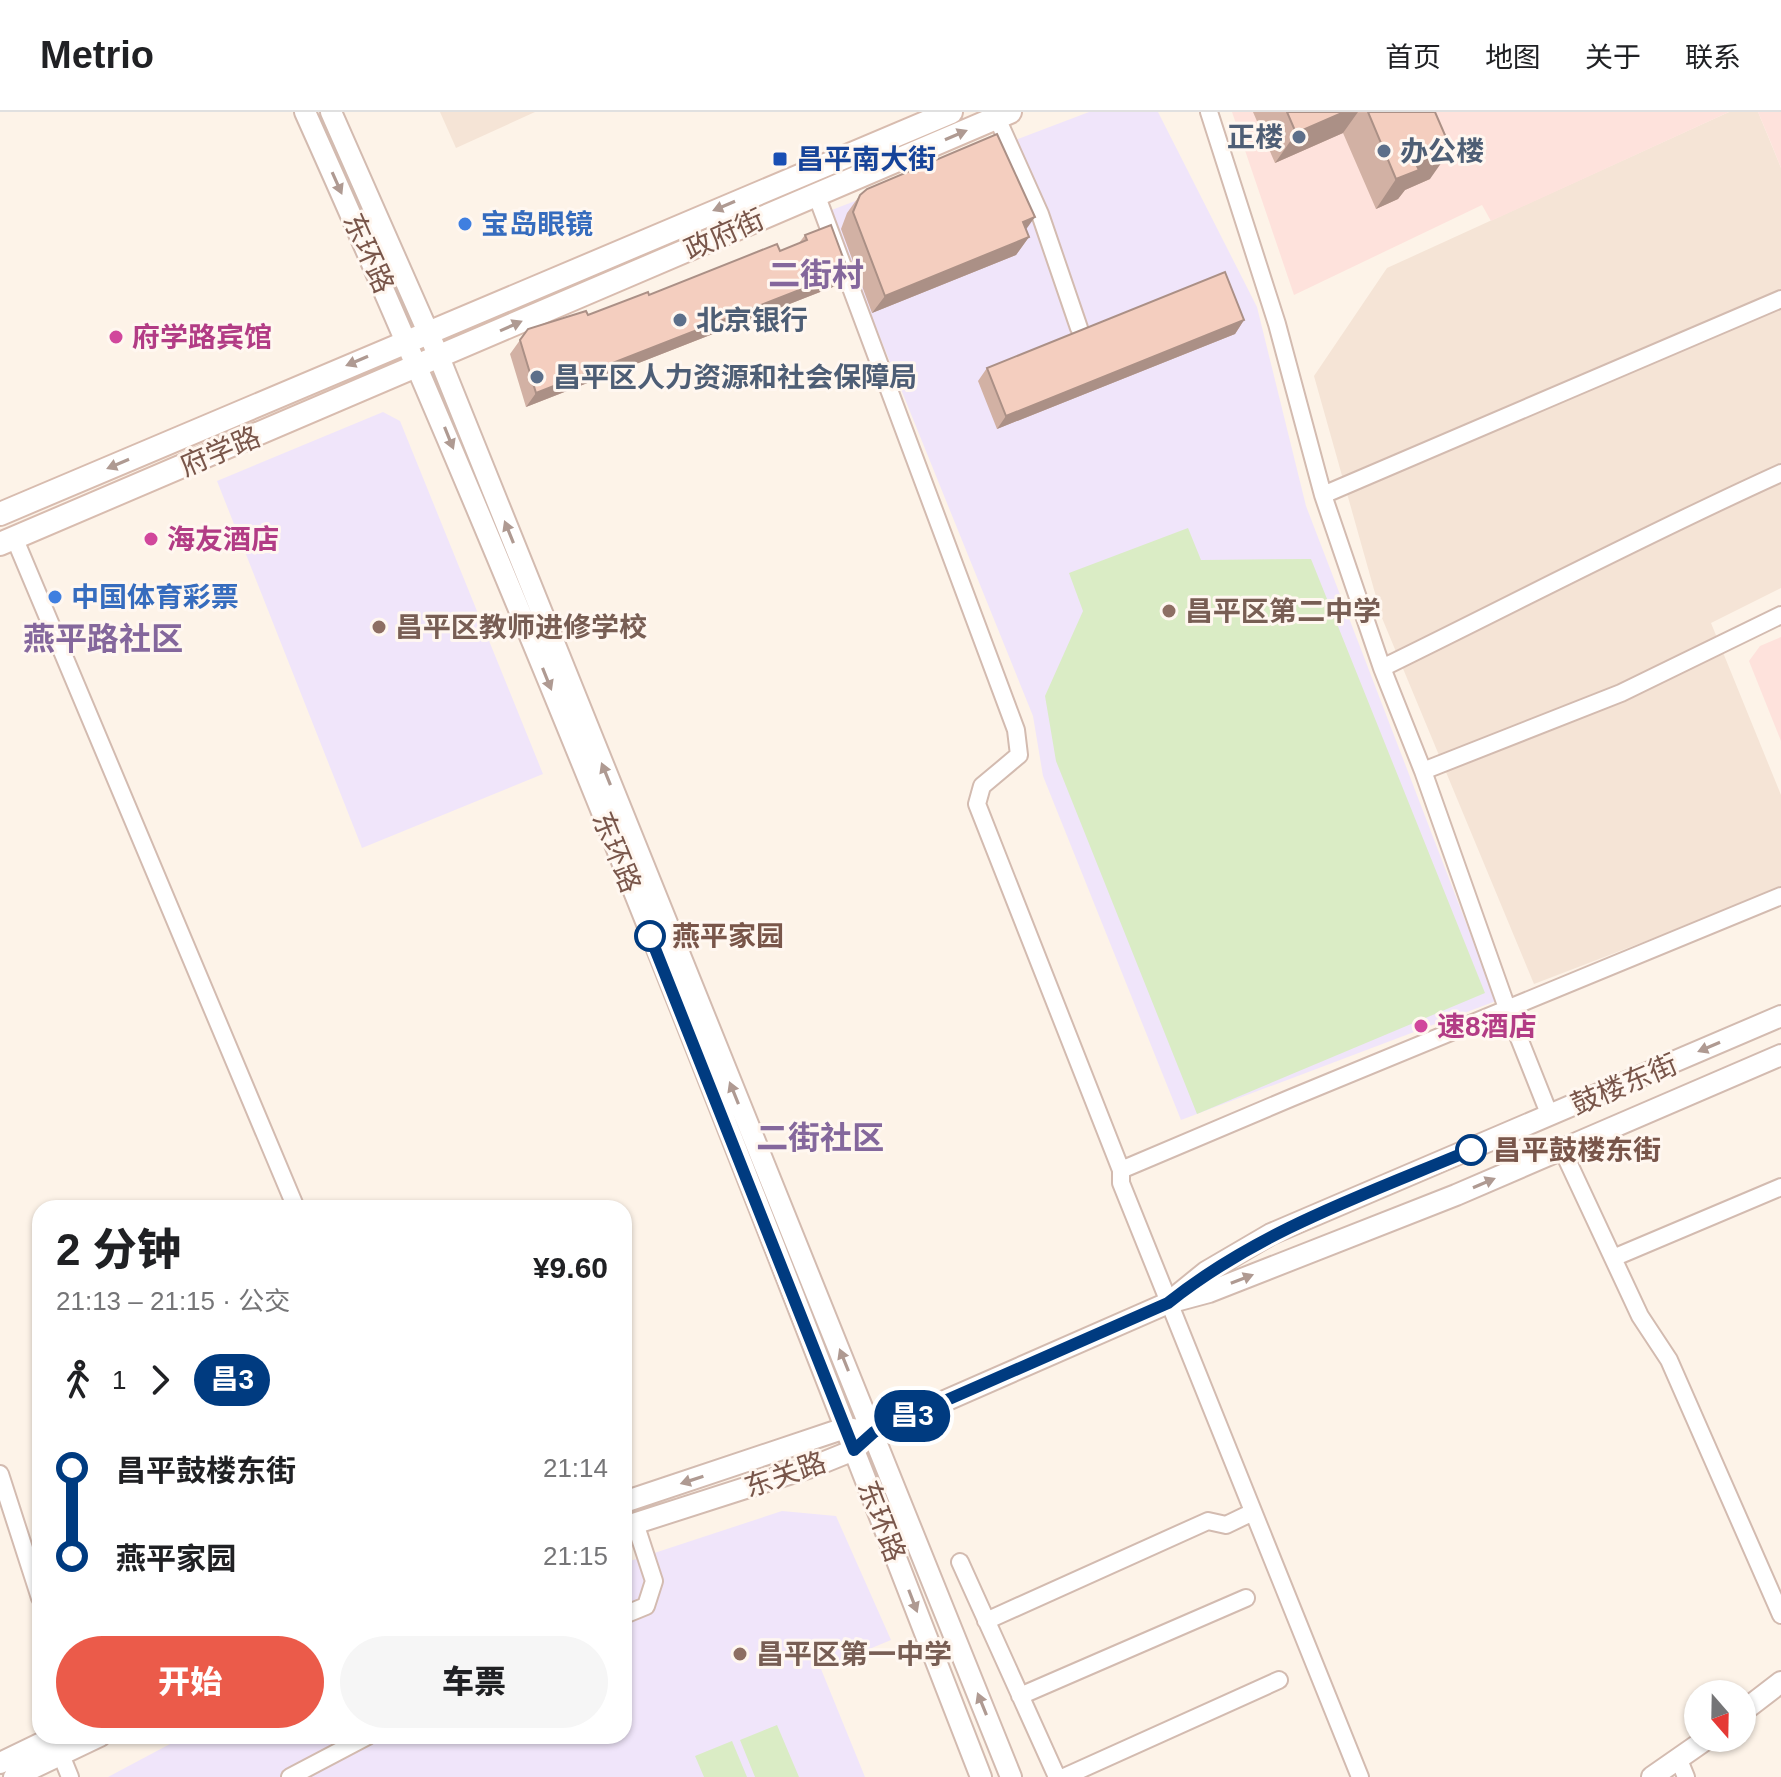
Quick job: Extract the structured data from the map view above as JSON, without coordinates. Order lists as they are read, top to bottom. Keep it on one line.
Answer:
{"streets":{"main road":["政府街","府学路"],"street":["东环路","鼓楼东街","东关路"]},"crossings":[["政府街","东环路"],["政府街","府学路"],["东环路","府学路"],["东环路","鼓楼东街"],["东环路","东关路"],["鼓楼东街","东关路"]],"districts":["二街村","燕平路社区","二街社区"],"places":{"other":["正楼","办公楼","宝岛眼镜","北京银行","府学路宾馆","昌平区人力资源和社会保障局","海友酒店","中国体育彩票","昌平区第二中学","昌平区教师进修学校","燕平家园","速8酒店","昌平鼓楼东街","昌平区第一中学"],"transit":["昌平南大街"]},"lines":["bus line 昌3"],"north":"bottom","page":{"header":"Metrio","nav":["首页","地图","关于","联系"],"on_map":"昌3","heading":["2 分钟","21:13 – 21:15 · 公交","¥9.60"],"legs":["1","昌3"],"list":[{"name":"昌平鼓楼东街","value":"21:14"},{"name":"燕平家园","value":"21:15"}],"buttons":["开始","车票"]}}
